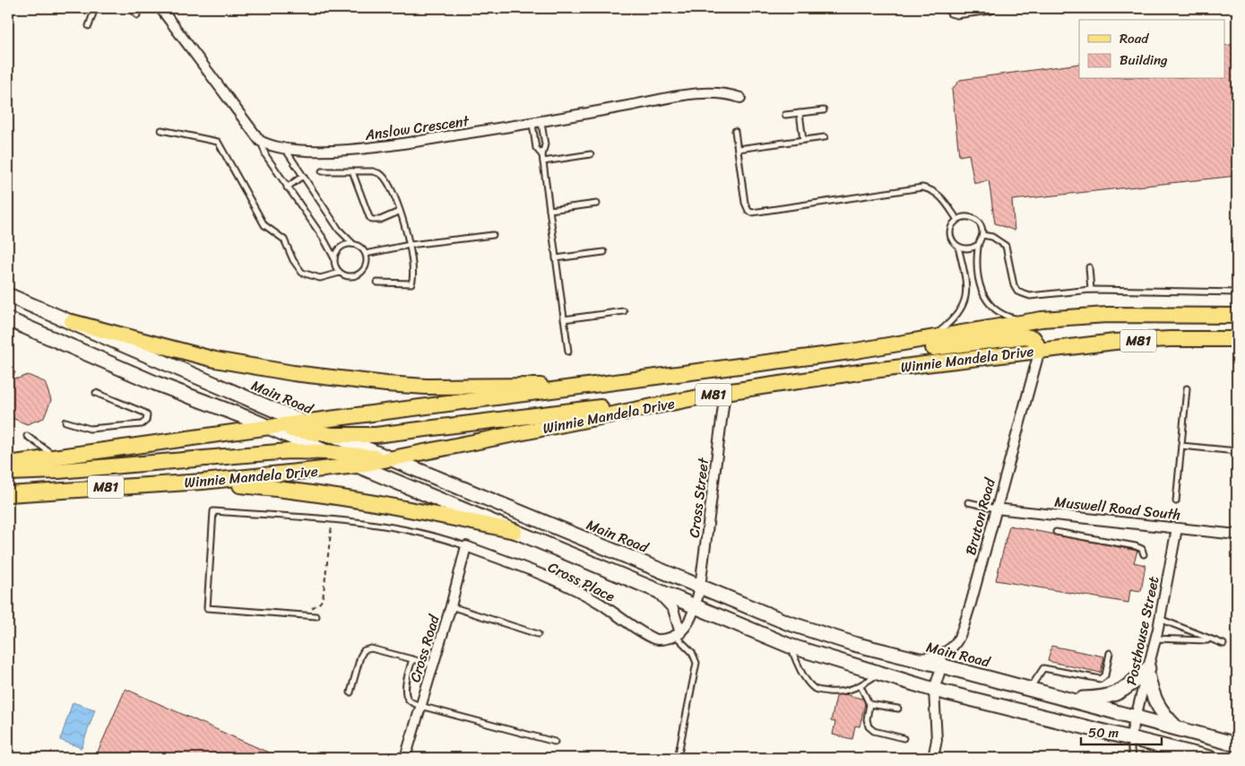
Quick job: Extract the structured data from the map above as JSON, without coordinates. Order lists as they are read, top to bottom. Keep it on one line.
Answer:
{"streets":{"main road":["M81","Winnie Mandela Drive","Main Road"],"street":["Anslow Crescent","Cross Street","Muswell Road South","Bruton Road","Cross Place","Posthouse Street","Cross Road"]},"crossings":[["Winnie Mandela Drive","Main Road"],["Winnie Mandela Drive","Cross Street"],["Winnie Mandela Drive","Bruton Road"],["Main Road","Cross Street"],["Main Road","Posthouse Street"],["Muswell Road South","Bruton Road"],["Muswell Road South","Posthouse Street"],["Cross Place","Cross Road"]],"legend":["Road","Building"],"scale_bar":"50 m"}
